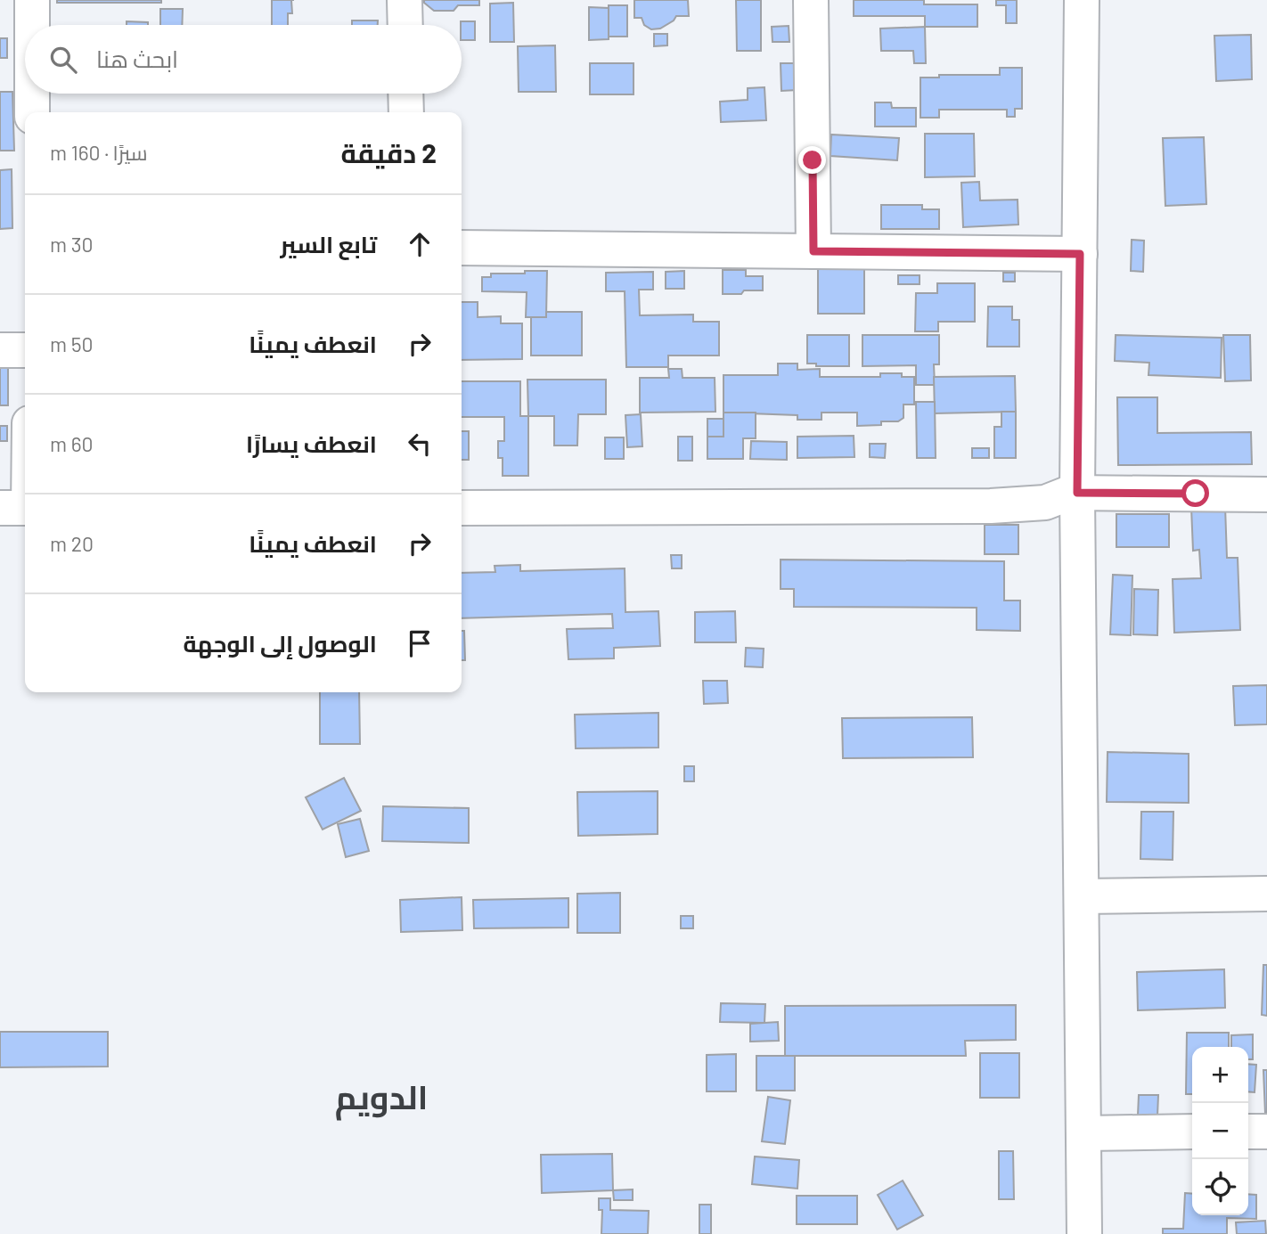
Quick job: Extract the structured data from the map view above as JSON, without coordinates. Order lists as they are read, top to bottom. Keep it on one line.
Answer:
{"districts":["الدويم"],"page":{"search":"ابحث هنا","heading":["2 دقيقة","سيرًا · 160 m"],"list":[["تابع السير","30 m"],["انعطف يمينًا","50 m"],["انعطف يسارًا","60 m"],["انعطف يمينًا","20 m"],"الوصول إلى الوجهة"],"map_buttons":["+","−"]}}
